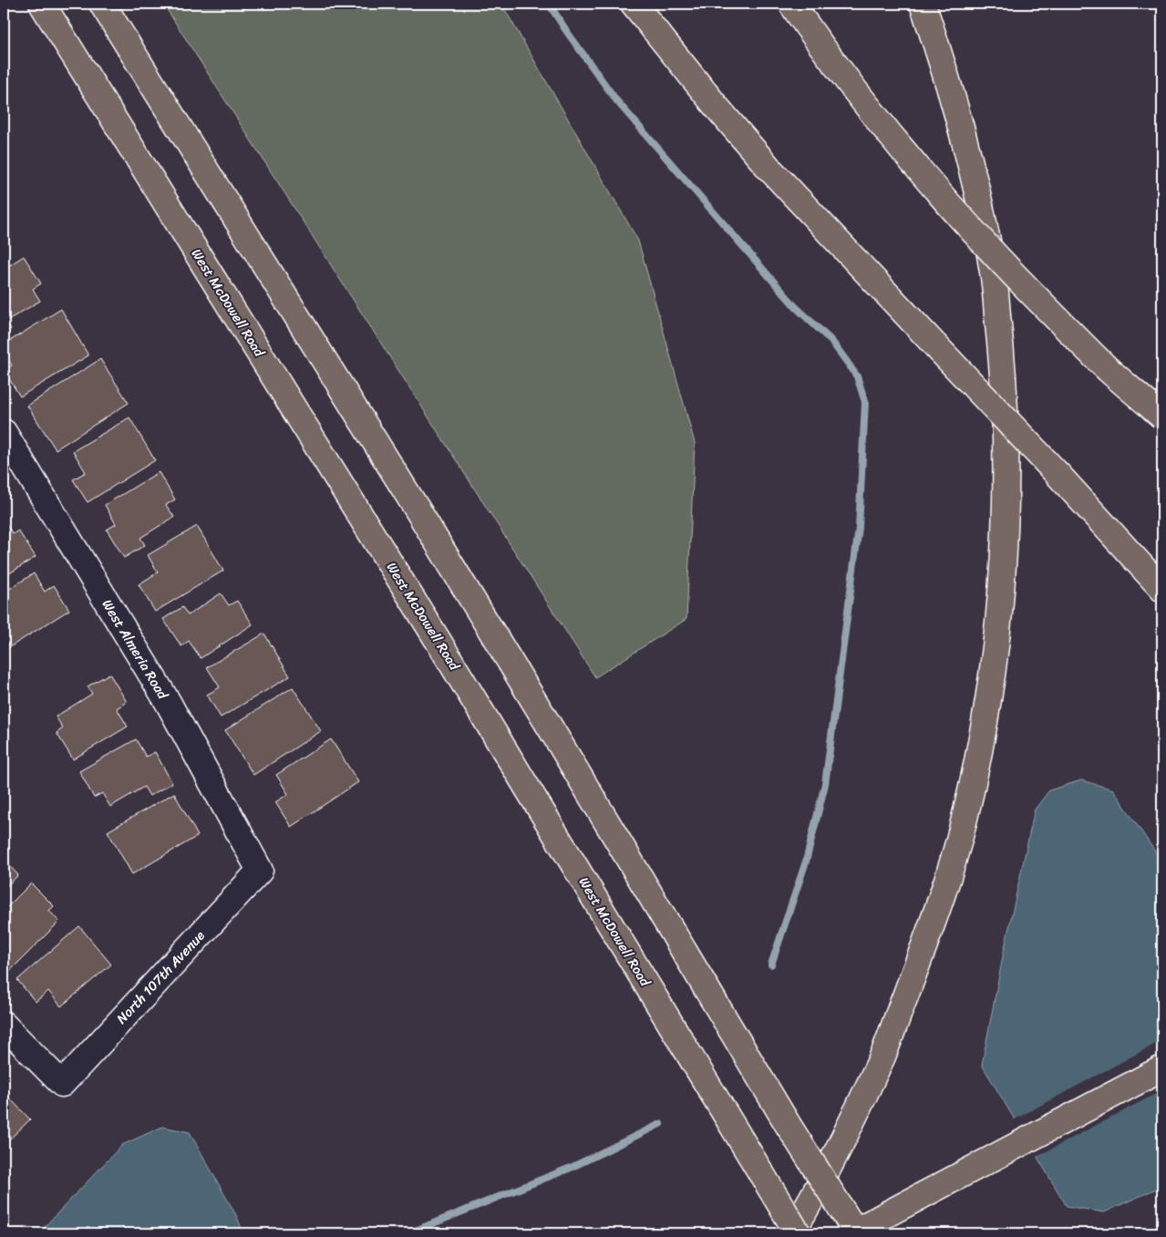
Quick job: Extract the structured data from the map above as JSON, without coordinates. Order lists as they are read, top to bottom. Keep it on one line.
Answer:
{"streets":{"main road":["West McDowell Road"],"street":["West Almeria Road","North 107th Avenue"]},"crossings":[["West Almeria Road","North 107th Avenue"]]}
